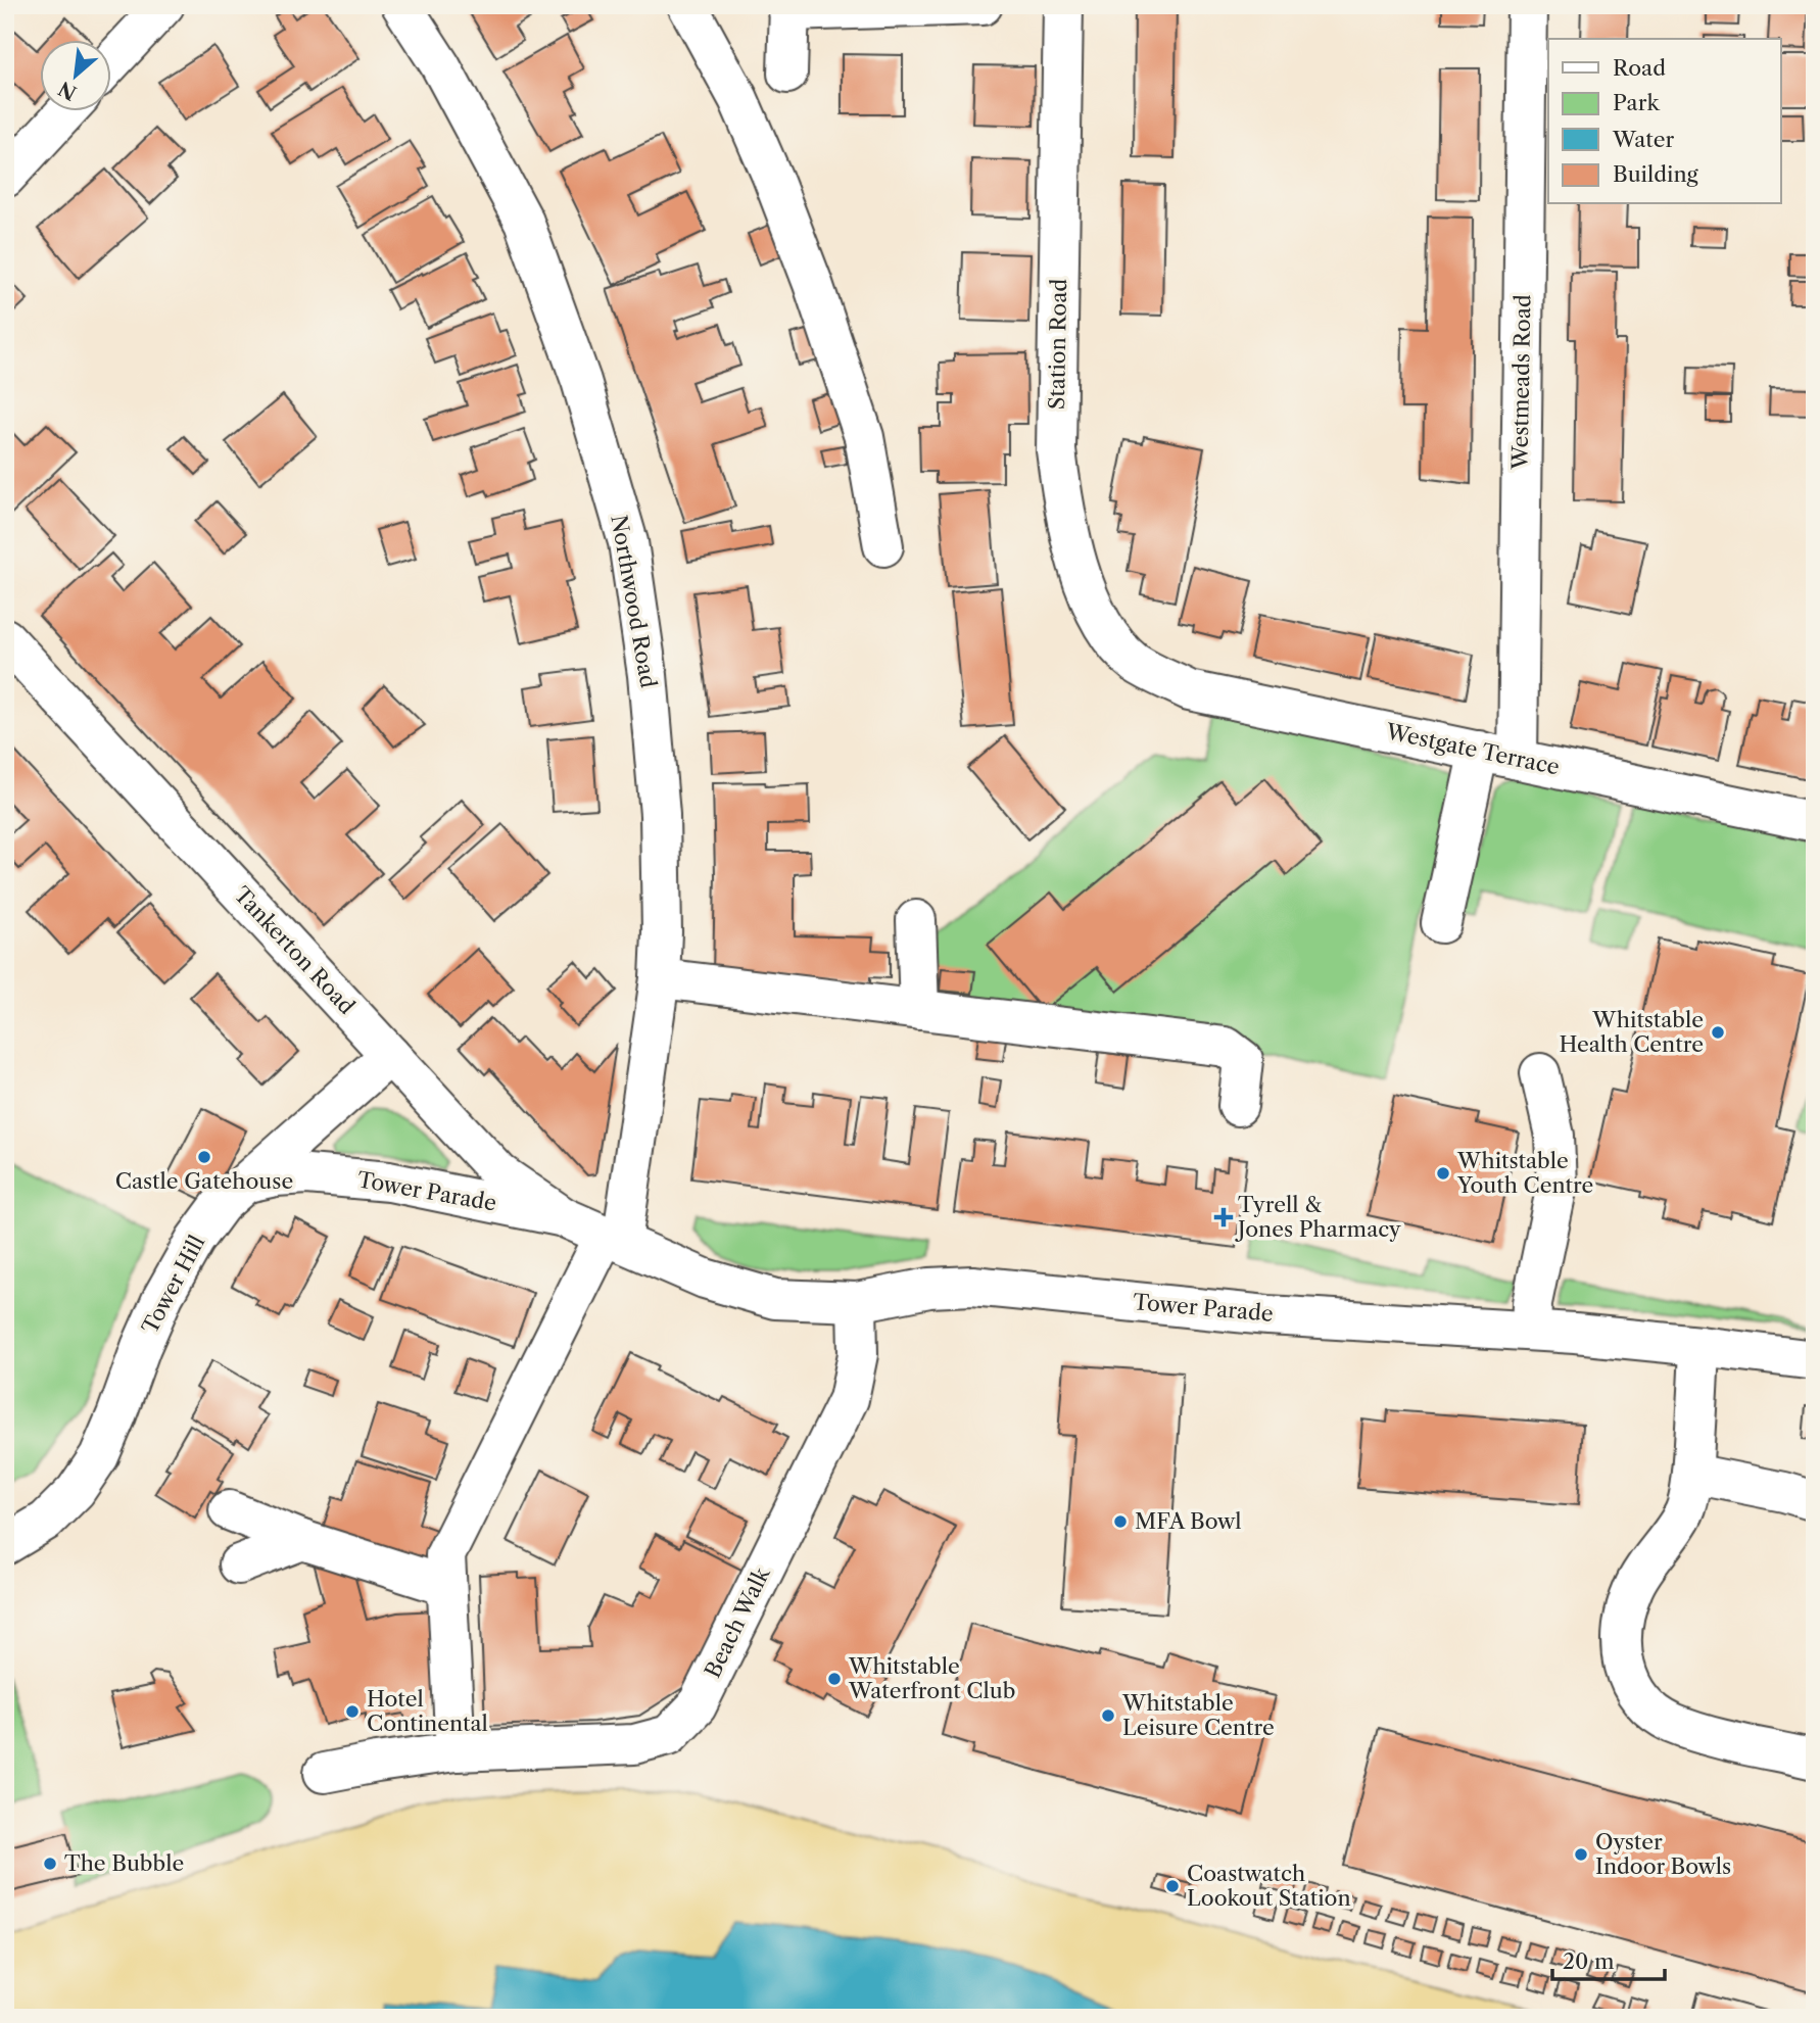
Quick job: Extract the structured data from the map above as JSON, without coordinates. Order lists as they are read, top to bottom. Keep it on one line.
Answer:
{"streets":{"street":["Station Road","Westmeads Road","Northwood Road","Westgate Terrace","Tankerton Road","Tower Parade","Tower Hill","Beach Walk"]},"crossings":[["Station Road","Westgate Terrace"],["Westmeads Road","Westgate Terrace"],["Northwood Road","Tankerton Road"],["Northwood Road","Tower Parade"],["Tankerton Road","Tower Parade"],["Tankerton Road","Tower Hill"],["Tower Parade","Tower Hill"],["Tower Parade","Beach Walk"]],"places":{"other":["Whitstable Health Centre","Castle Gatehouse","Whitstable Youth Centre","MFA Bowl","Whitstable Waterfront Club","Hotel Continental","Whitstable Leisure Centre","Oyster Indoor Bowls","The Bubble","Coastwatch Lookout Station"],"health":["Tyrell & Jones Pharmacy"]},"legend":["Road","Park","Water","Building"],"scale_bar":"20 m","north":"bottom left"}
